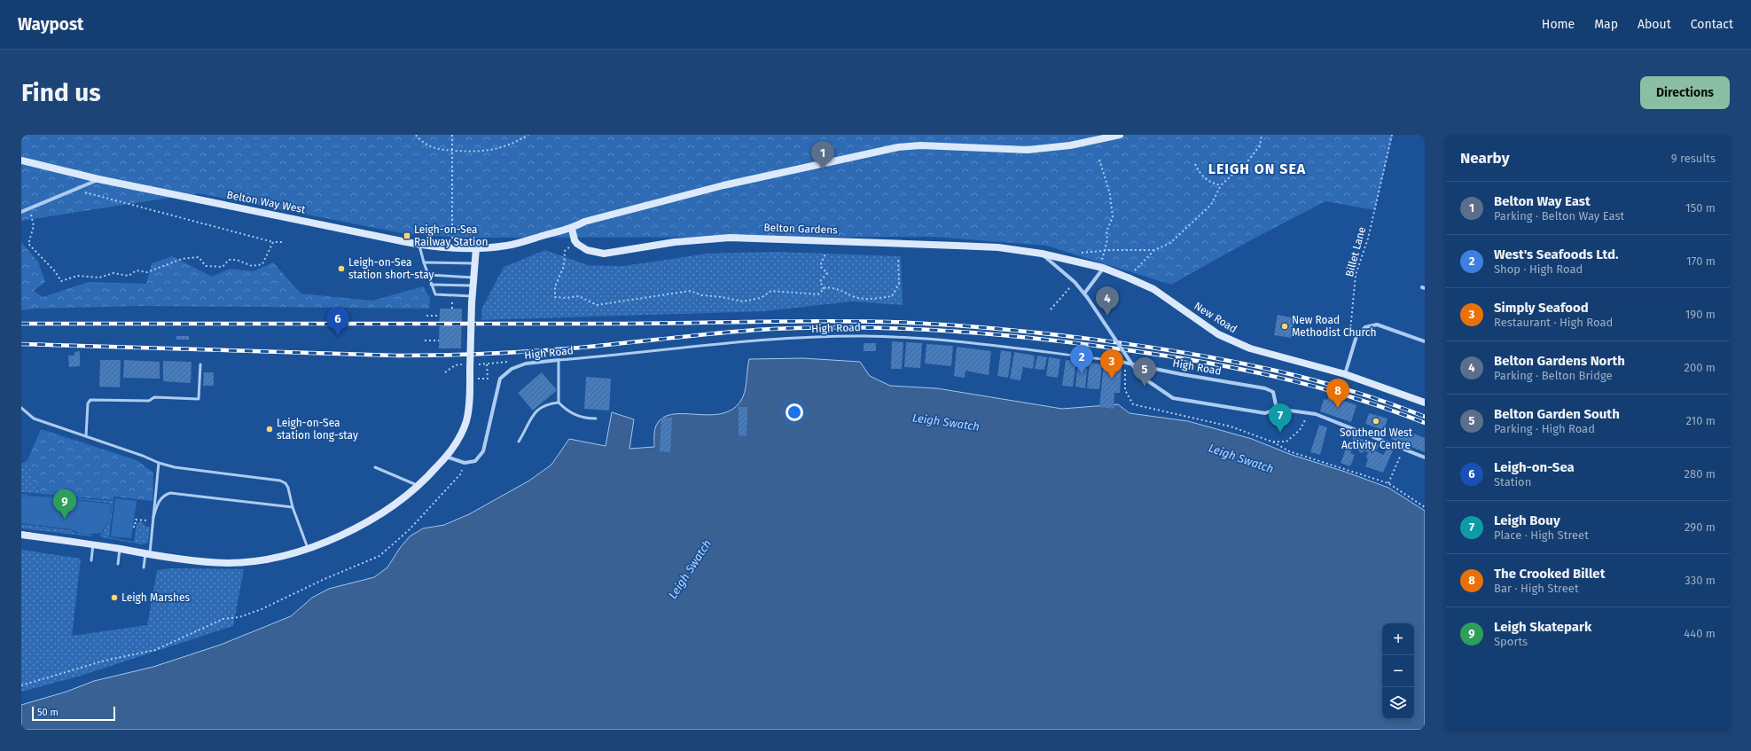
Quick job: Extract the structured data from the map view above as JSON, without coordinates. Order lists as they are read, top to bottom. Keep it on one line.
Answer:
{"streets":{"street":["Belton Way West","Belton Gardens","New Road","High Road"],"path":["Billet Lane"]},"crossings":[["Belton Way West","Belton Gardens"],["Belton Gardens","New Road"]],"districts":["LEIGH ON SEA"],"water":["Leigh Swatch"],"places":{"transit":["Leigh-on-Sea Railway Station"],"other":["Leigh-on-Sea station short-stay","New Road Methodist Church","Southend West Activity Centre","Leigh-on-Sea station long-stay","Leigh Marshes"]},"scale_bar":"50 m","page":{"header":"Waypost","nav":["Home","Map","About","Contact"],"buttons":"Directions","title":"Find us","heading":["Nearby","9 results"],"pins":["1","4","6","2","3","5","8","7","9"],"list":[{"mark":"1","name":"Belton Way East","note":"Parking · Belton Way East","value":"150 m"},{"mark":"2","name":"West's Seafoods Ltd.","note":"Shop · High Road","value":"170 m"},{"mark":"3","name":"Simply Seafood","note":"Restaurant · High Road","value":"190 m"},{"mark":"4","name":"Belton Gardens North","note":"Parking · Belton Bridge","value":"200 m"},{"mark":"5","name":"Belton Garden South","note":"Parking · High Road","value":"210 m"},{"mark":"6","name":"Leigh-on-Sea","note":"Station","value":"280 m"},{"mark":"7","name":"Leigh Bouy","note":"Place · High Street","value":"290 m"},{"mark":"8","name":"The Crooked Billet","note":"Bar · High Street","value":"330 m"},{"mark":"9","name":"Leigh Skatepark","note":"Sports","value":"440 m"}],"map_buttons":["+","−"],"scale":"50 m"}}
